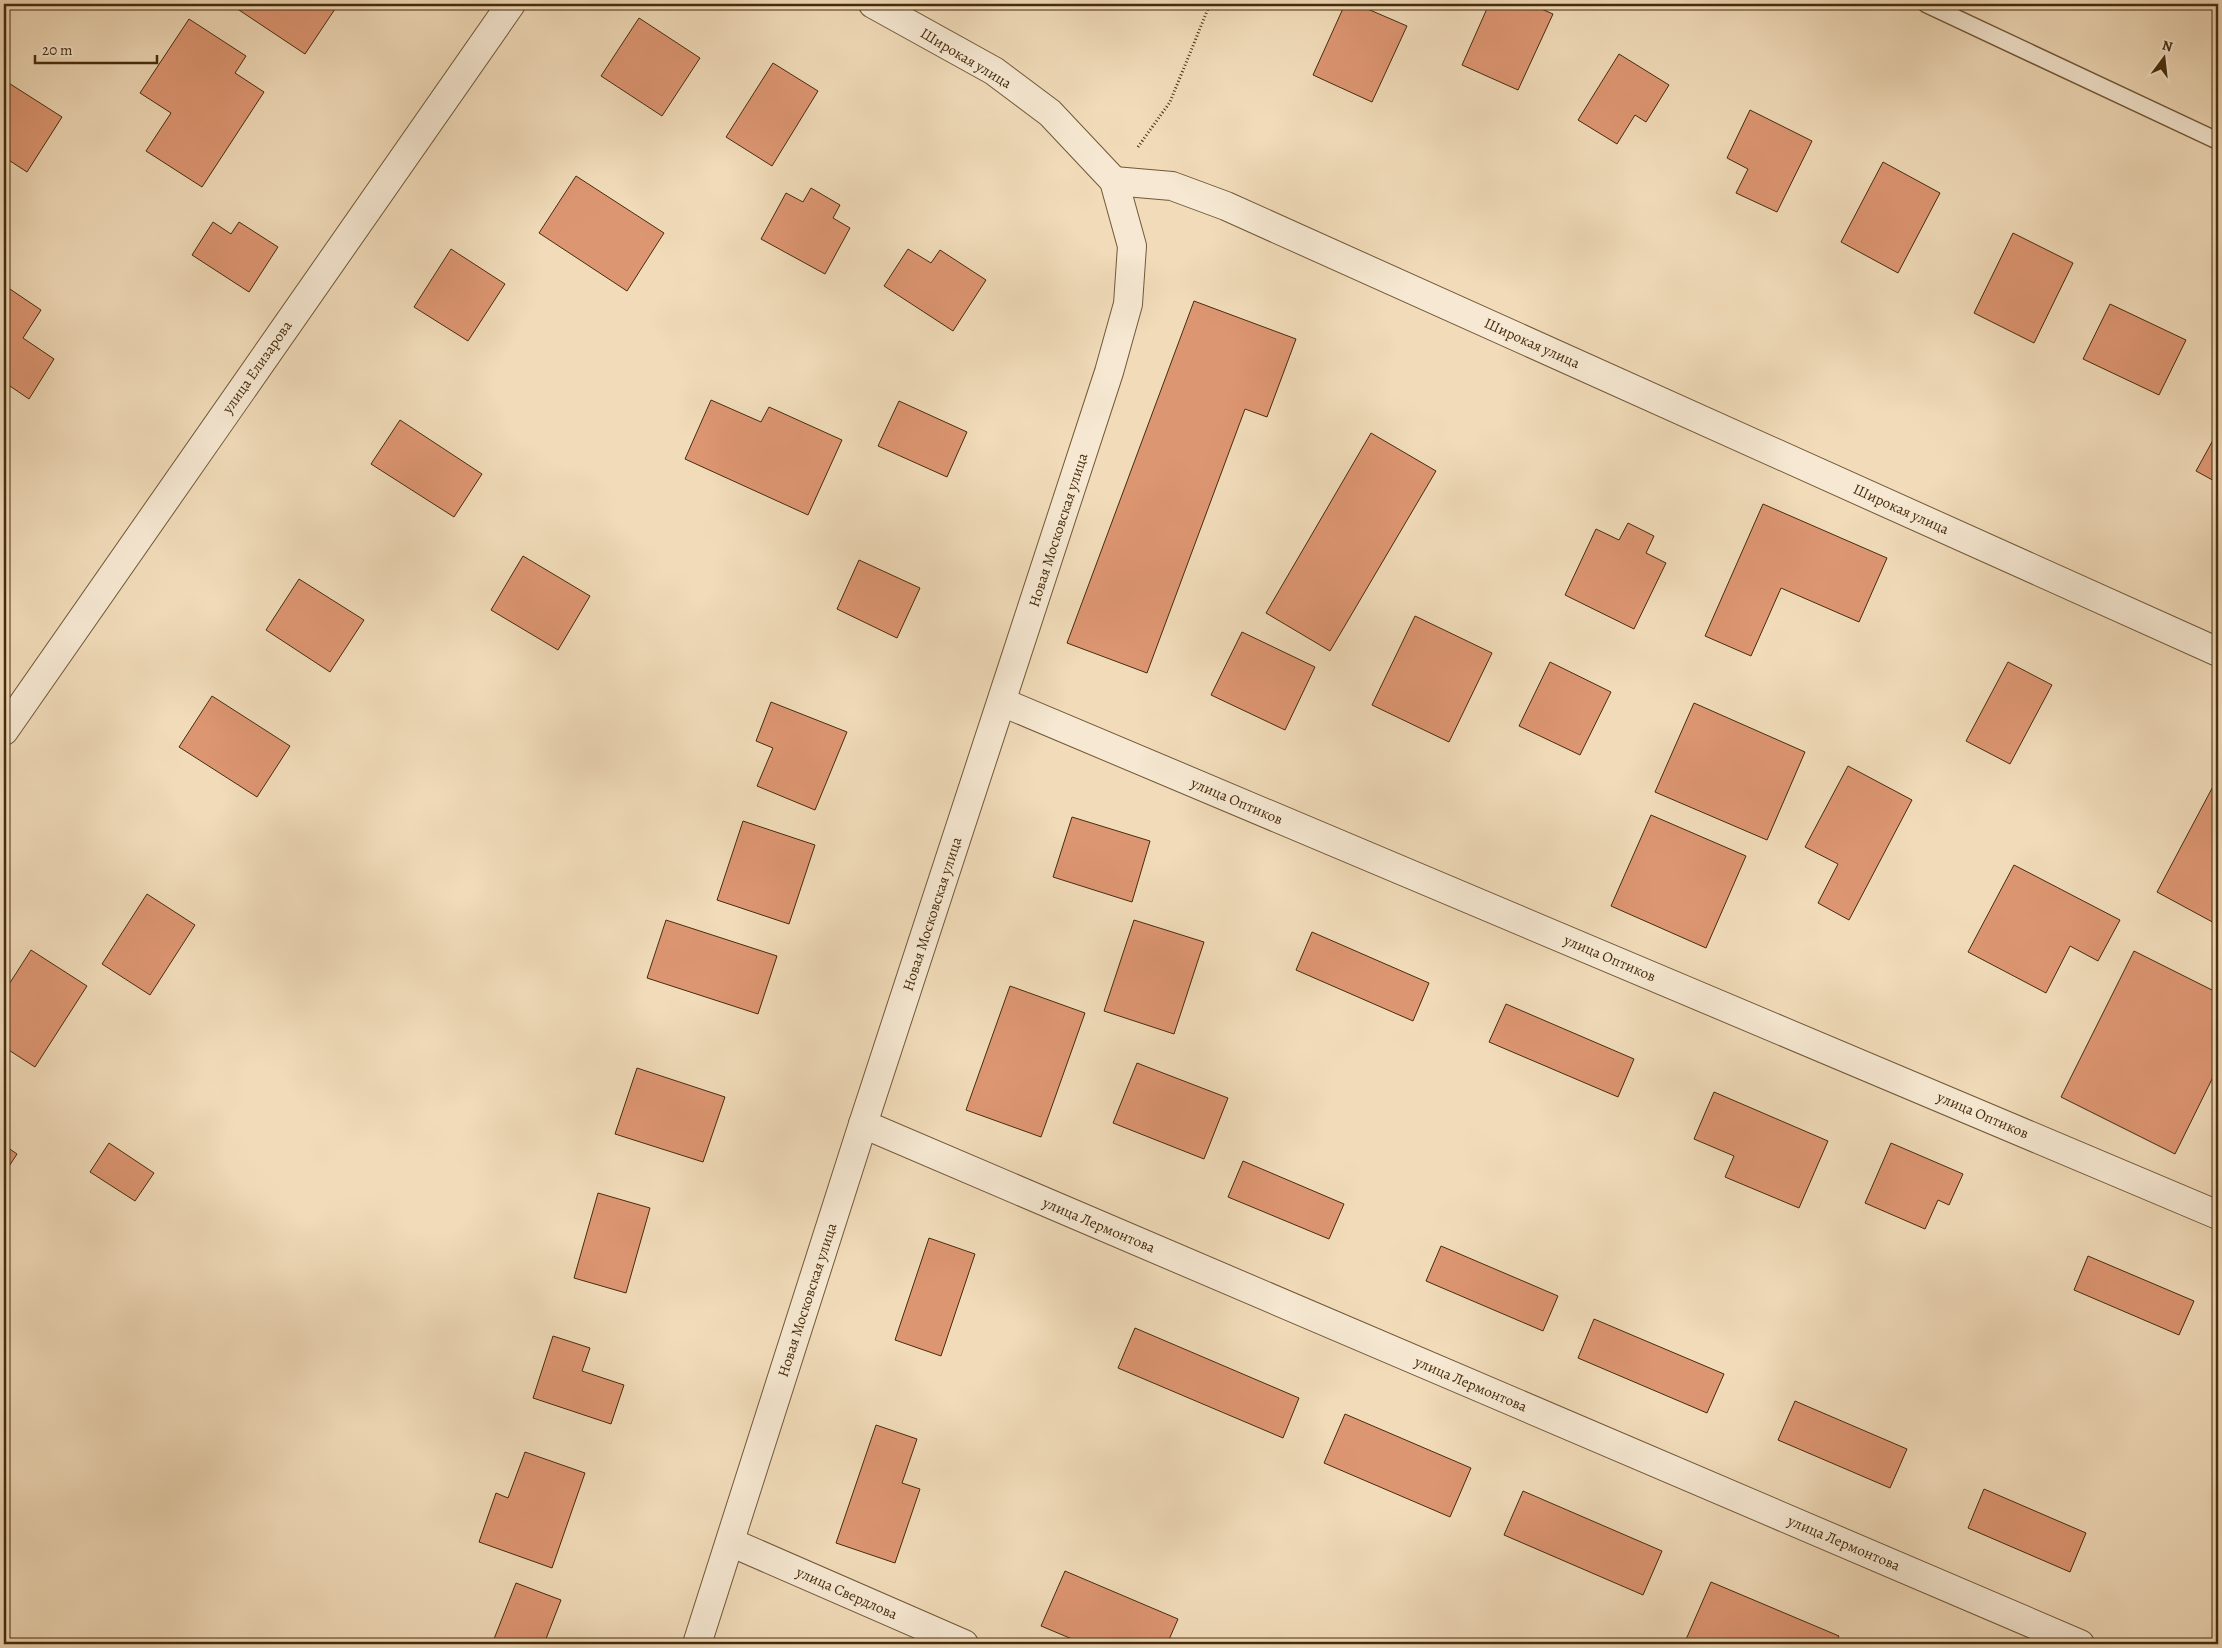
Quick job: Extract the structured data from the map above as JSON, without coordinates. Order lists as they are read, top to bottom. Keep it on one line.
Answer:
{"streets":{"street":["Широкая улица","улица Елизарова","Новая Московская улица","улица Оптиков","улица Лермонтова","улица Свердлова"]},"crossings":[["Широкая улица","Новая Московская улица"],["Новая Московская улица","улица Оптиков"],["Новая Московская улица","улица Лермонтова"],["Новая Московская улица","улица Свердлова"]],"scale_bar":"20 m","north":"top"}
